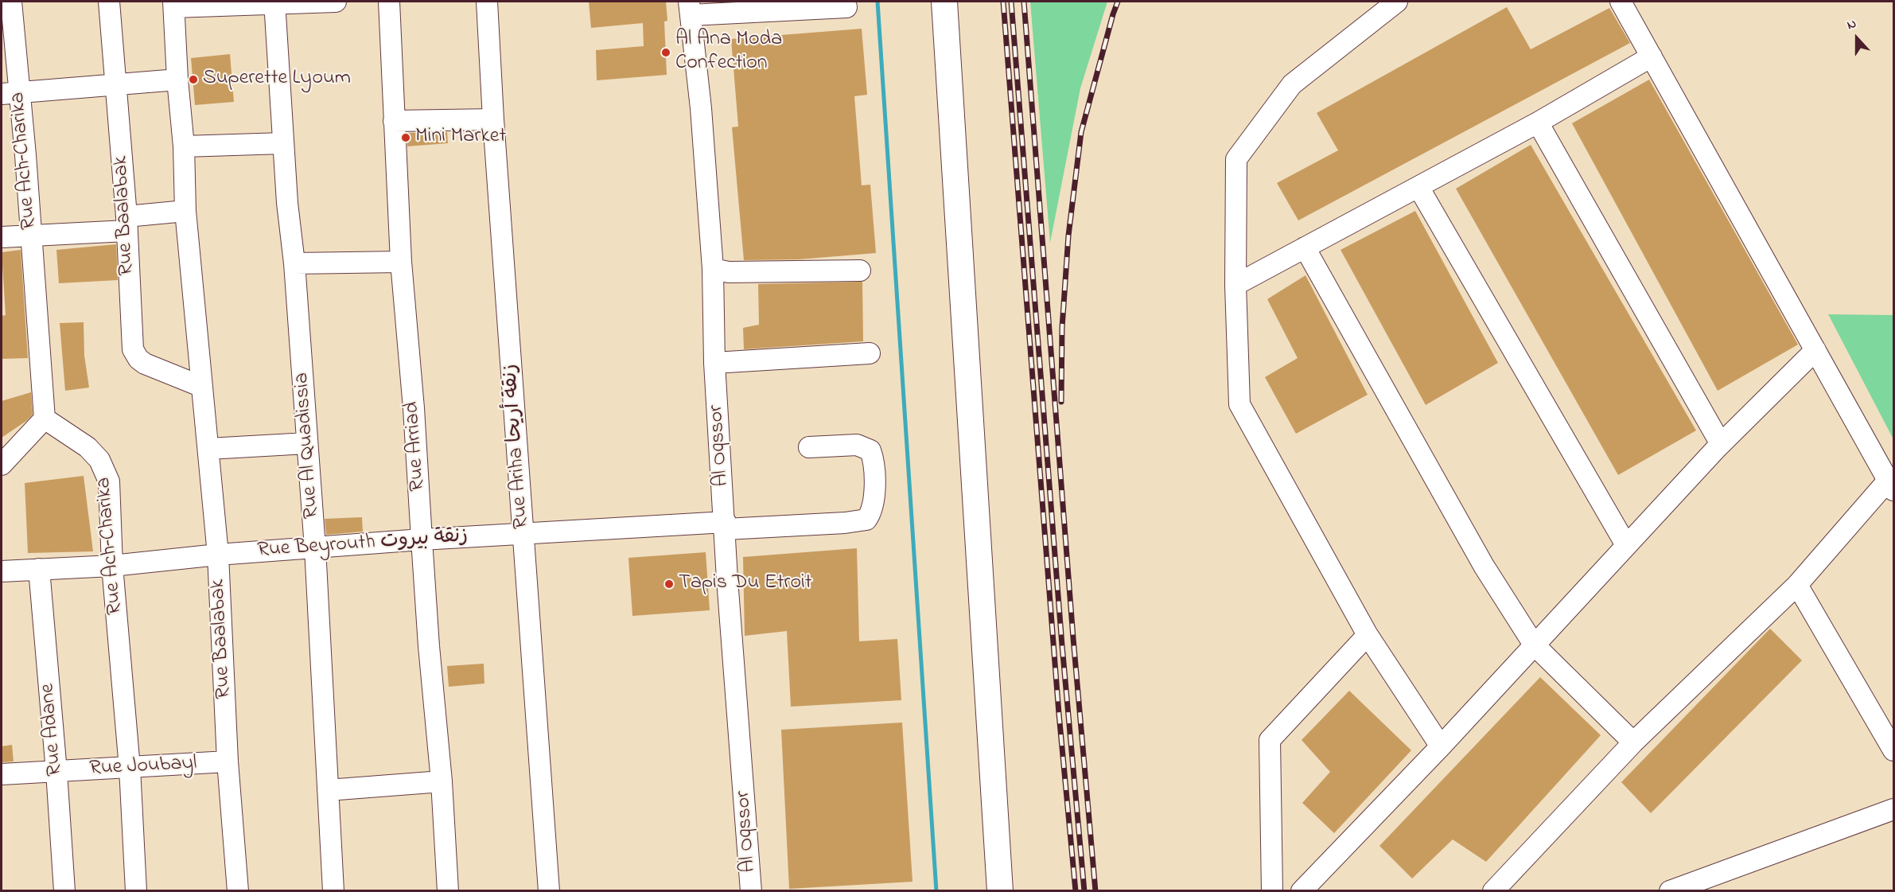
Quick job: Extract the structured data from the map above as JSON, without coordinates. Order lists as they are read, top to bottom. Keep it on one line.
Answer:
{"streets":{"street":["Rue Ach–Charika","Rue Baalabak","Rue Al Quadissia","Al Oqssor","Rue Arriad","Rue Ariha زنقة أريحا","Rue Beyrouth زنقة بيروت","Rue Adane","Rue Joubayl"]},"crossings":[["Rue Ach–Charika","Rue Beyrouth زنقة بيروت"],["Rue Ach–Charika","Rue Joubayl"],["Rue Baalabak","Rue Beyrouth زنقة بيروت"],["Rue Baalabak","Rue Joubayl"],["Rue Al Quadissia","Rue Beyrouth زنقة بيروت"],["Al Oqssor","Rue Beyrouth زنقة بيروت"],["Rue Arriad","Rue Beyrouth زنقة بيروت"],["Rue Ariha زنقة أريحا","Rue Beyrouth زنقة بيروت"],["Rue Beyrouth زنقة بيروت","Rue Adane"],["Rue Adane","Rue Joubayl"]],"places":["Al Ana Moda Confection","Superette Lyoum","Mini Market","Tapis Du Etroit"],"north":"top"}
